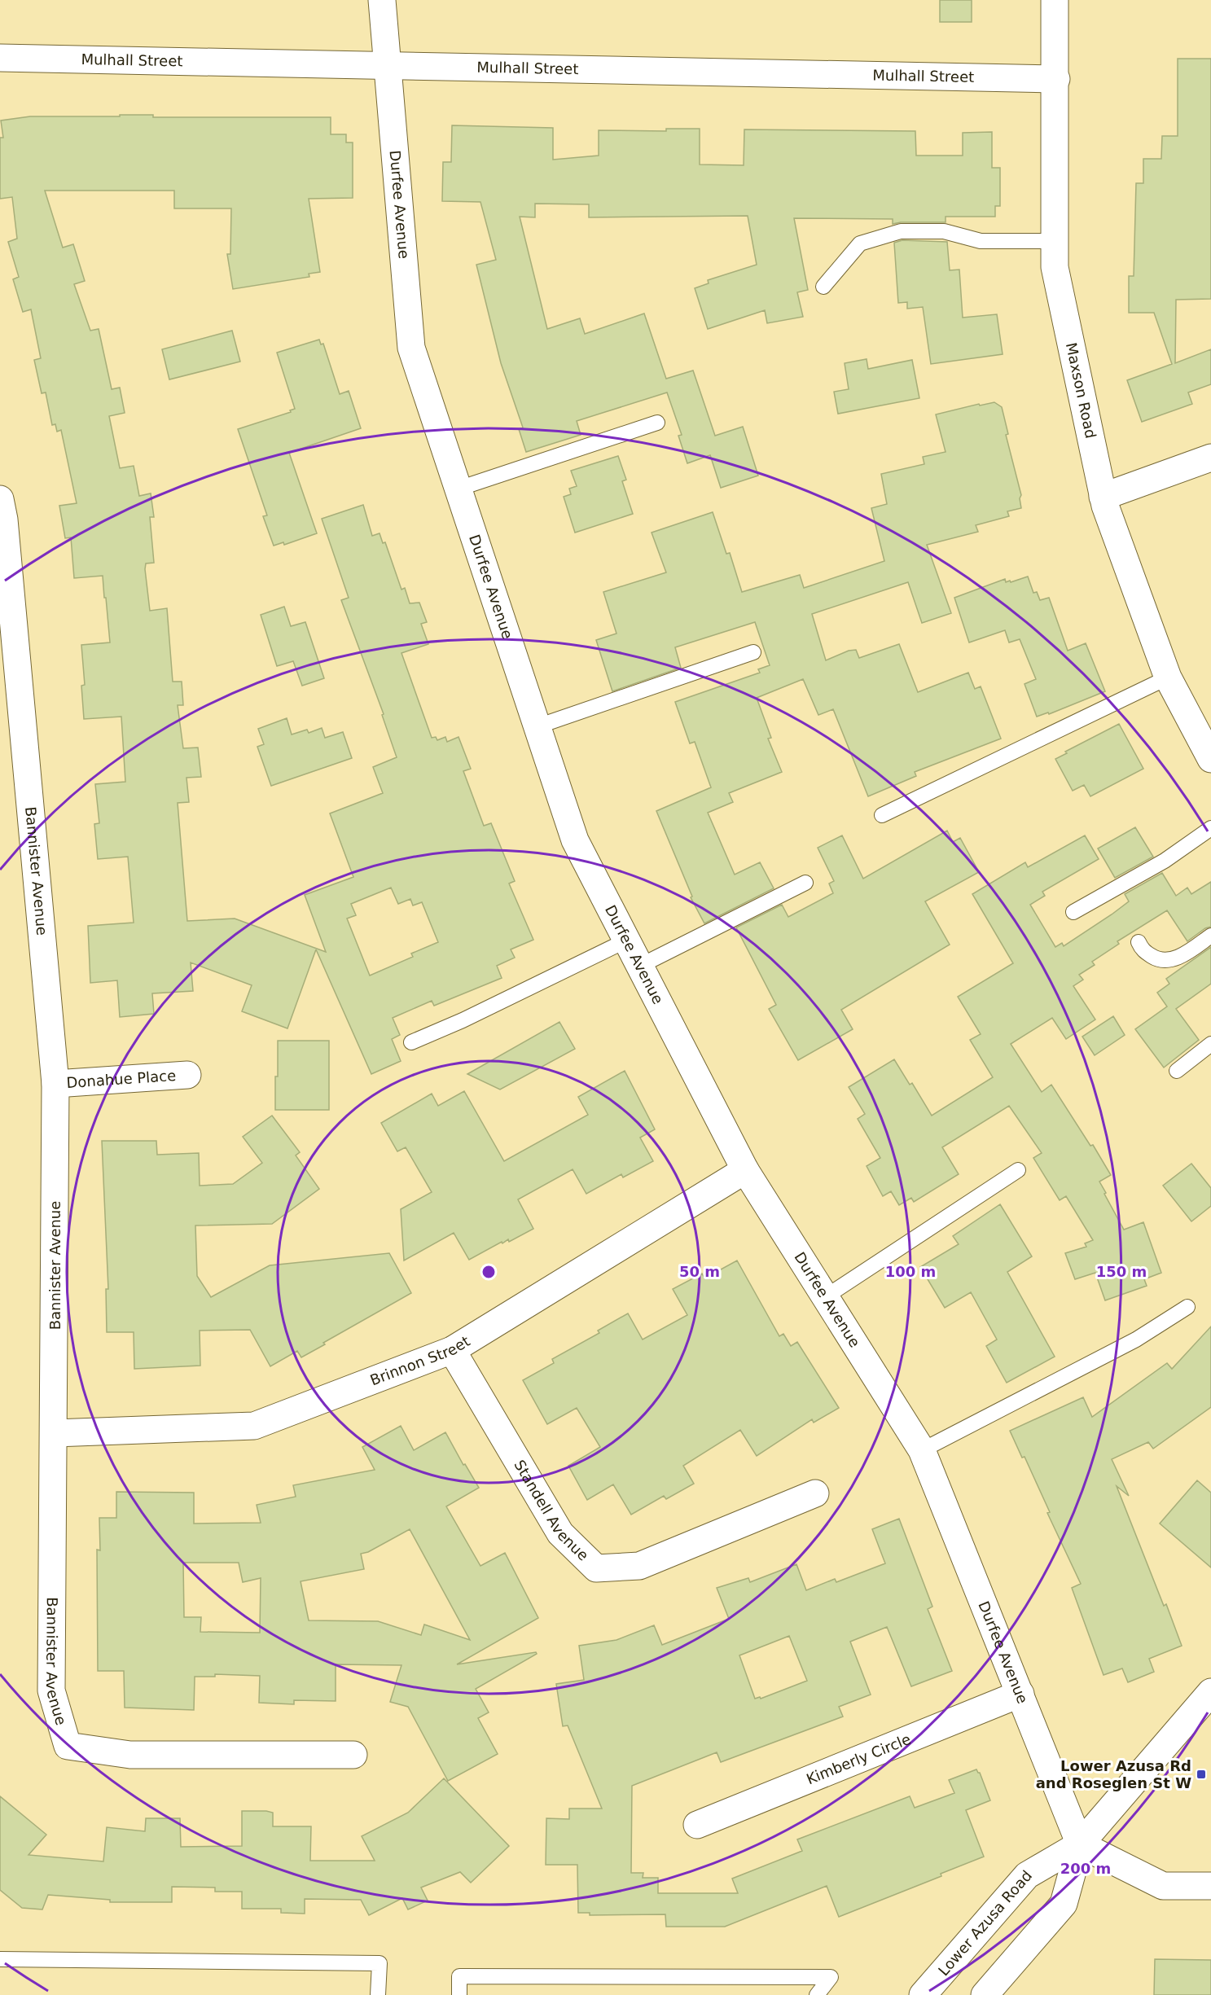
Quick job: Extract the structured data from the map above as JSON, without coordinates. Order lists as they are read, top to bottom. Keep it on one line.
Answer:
{"streets":{"street":["Mulhall Street","Durfee Avenue","Maxson Road","Bannister Avenue","Donahue Place","Brinnon Street","Standell Avenue","Kimberly Circle","Lower Azusa Road"]},"crossings":[["Mulhall Street","Durfee Avenue"],["Mulhall Street","Maxson Road"],["Durfee Avenue","Brinnon Street"],["Durfee Avenue","Kimberly Circle"],["Durfee Avenue","Lower Azusa Road"],["Bannister Avenue","Donahue Place"],["Bannister Avenue","Brinnon Street"],["Brinnon Street","Standell Avenue"]],"places":{"transit":["Lower Azusa Rd and Roseglen St W"]},"rings":["50 m","100 m","150 m","200 m"]}
